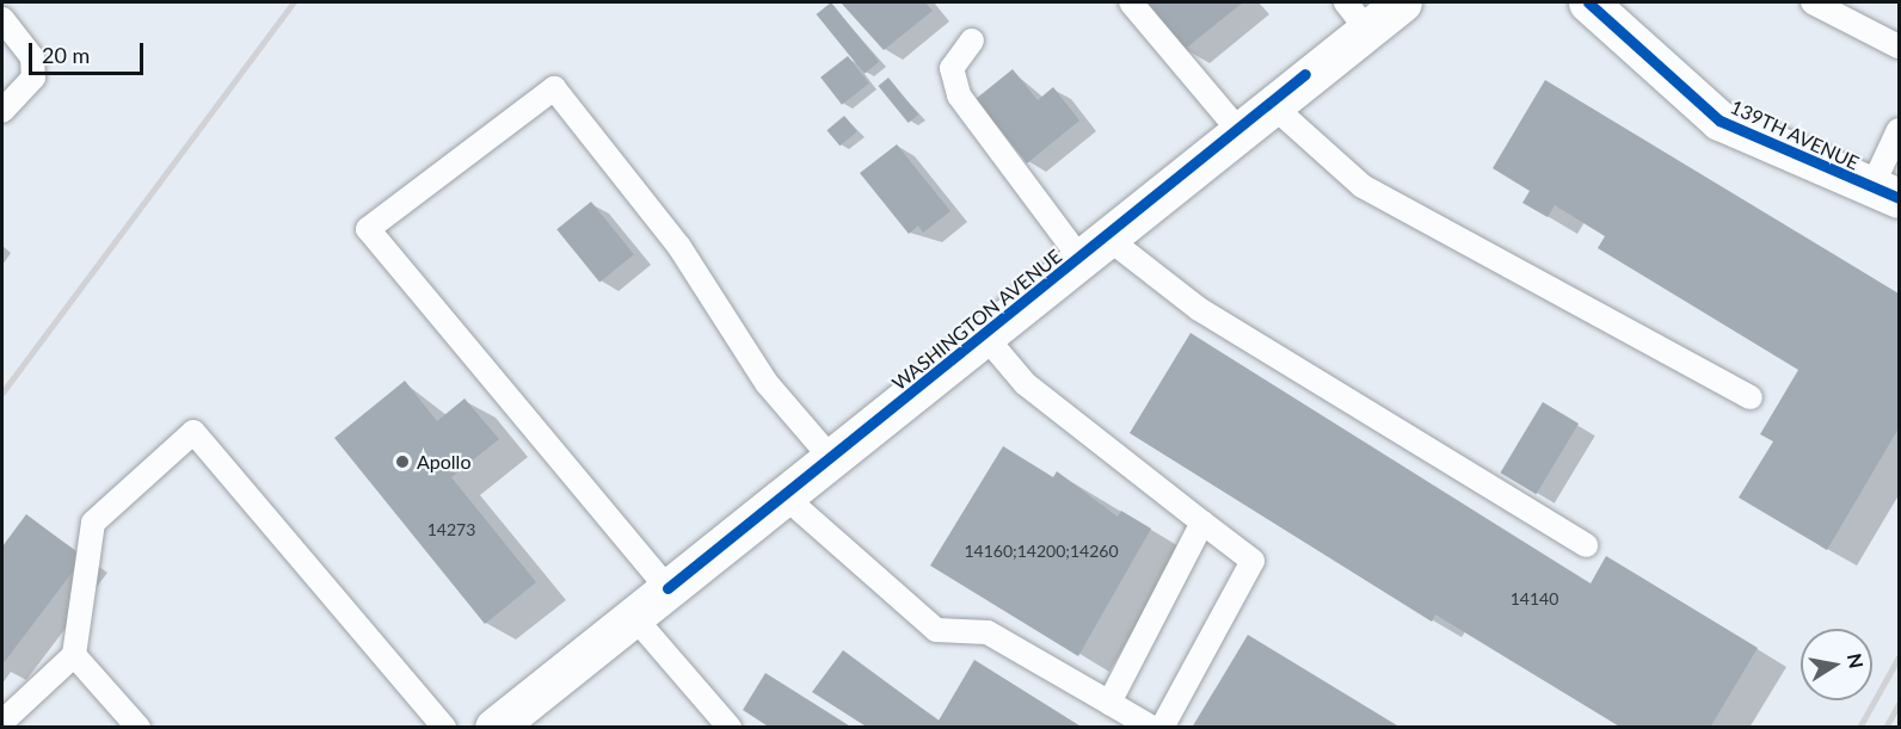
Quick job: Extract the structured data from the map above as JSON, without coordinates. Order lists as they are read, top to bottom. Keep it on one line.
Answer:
{"streets":{"main road":["139TH AVENUE","WASHINGTON AVENUE"]},"places":["Apollo"],"house_numbers":["14273","14160;14200;14260","14140"],"scale_bar":"20 m","north":"right"}
